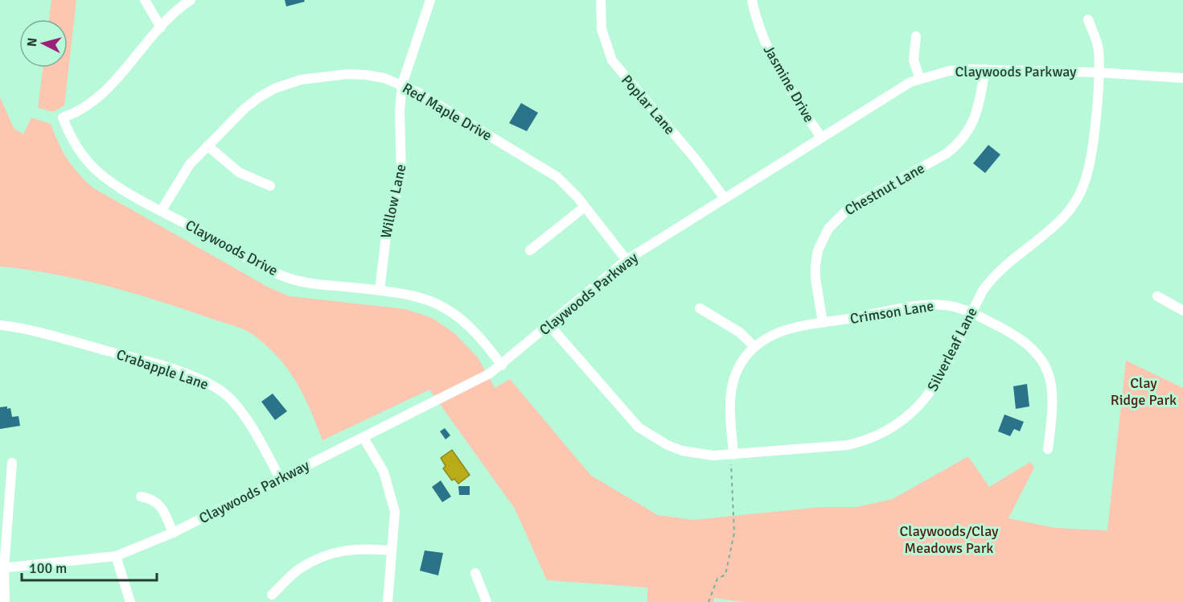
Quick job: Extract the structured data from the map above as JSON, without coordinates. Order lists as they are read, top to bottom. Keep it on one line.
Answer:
{"streets":{"street":["Claywoods Parkway","Jasmine Drive","Poplar Lane","Red Maple Drive","Chestnut Lane","Willow Lane","Claywoods Drive","Crimson Lane","Silverleaf Lane","Crabapple Lane"]},"crossings":[["Claywoods Parkway","Jasmine Drive"],["Claywoods Parkway","Poplar Lane"],["Claywoods Parkway","Red Maple Drive"],["Claywoods Parkway","Chestnut Lane"],["Claywoods Parkway","Claywoods Drive"],["Claywoods Parkway","Silverleaf Lane"],["Claywoods Parkway","Crabapple Lane"],["Red Maple Drive","Willow Lane"],["Red Maple Drive","Claywoods Drive"],["Chestnut Lane","Crimson Lane"],["Willow Lane","Claywoods Drive"],["Crimson Lane","Silverleaf Lane"]],"parks":["Clay Ridge Park","Claywoods/Clay Meadows Park"],"scale_bar":"100 m","north":"left"}
